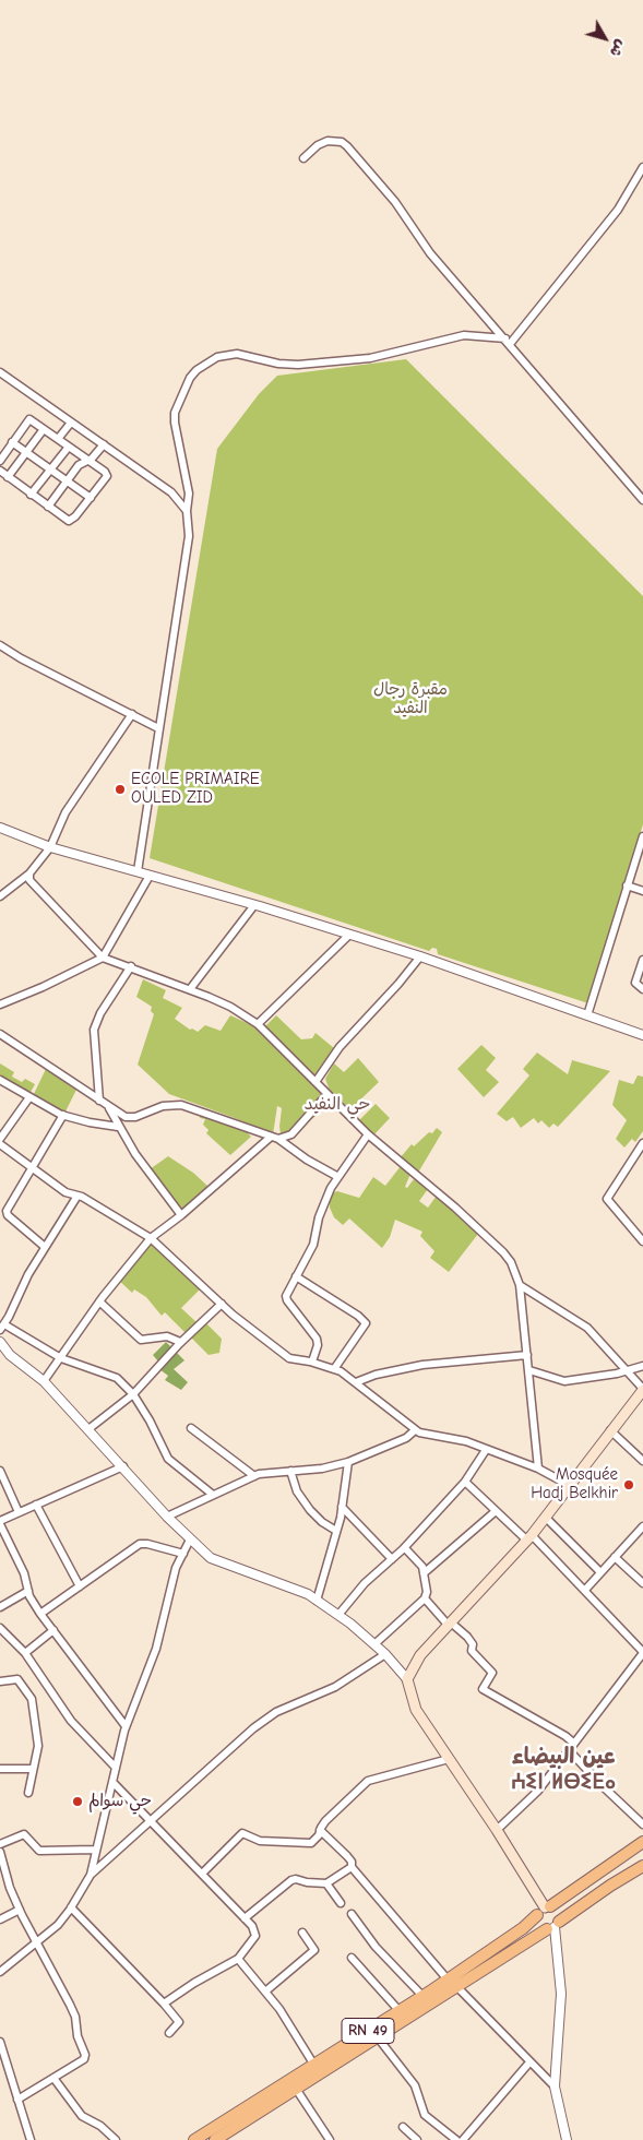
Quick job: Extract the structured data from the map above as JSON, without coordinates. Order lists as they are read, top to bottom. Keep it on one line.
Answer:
{"streets":{"main road":["RN 49"]},"districts":["حي النفيد","عين البيضاء ⵄⵉⵏ ⵍⴱⵉⴹⴰ"],"parks":["مقبرة رجال النفيد"],"places":["ECOLE PRIMAIRE OULED ZID","Mosquée Hadj Belkhir","حي سوالم"],"north":"bottom right"}
